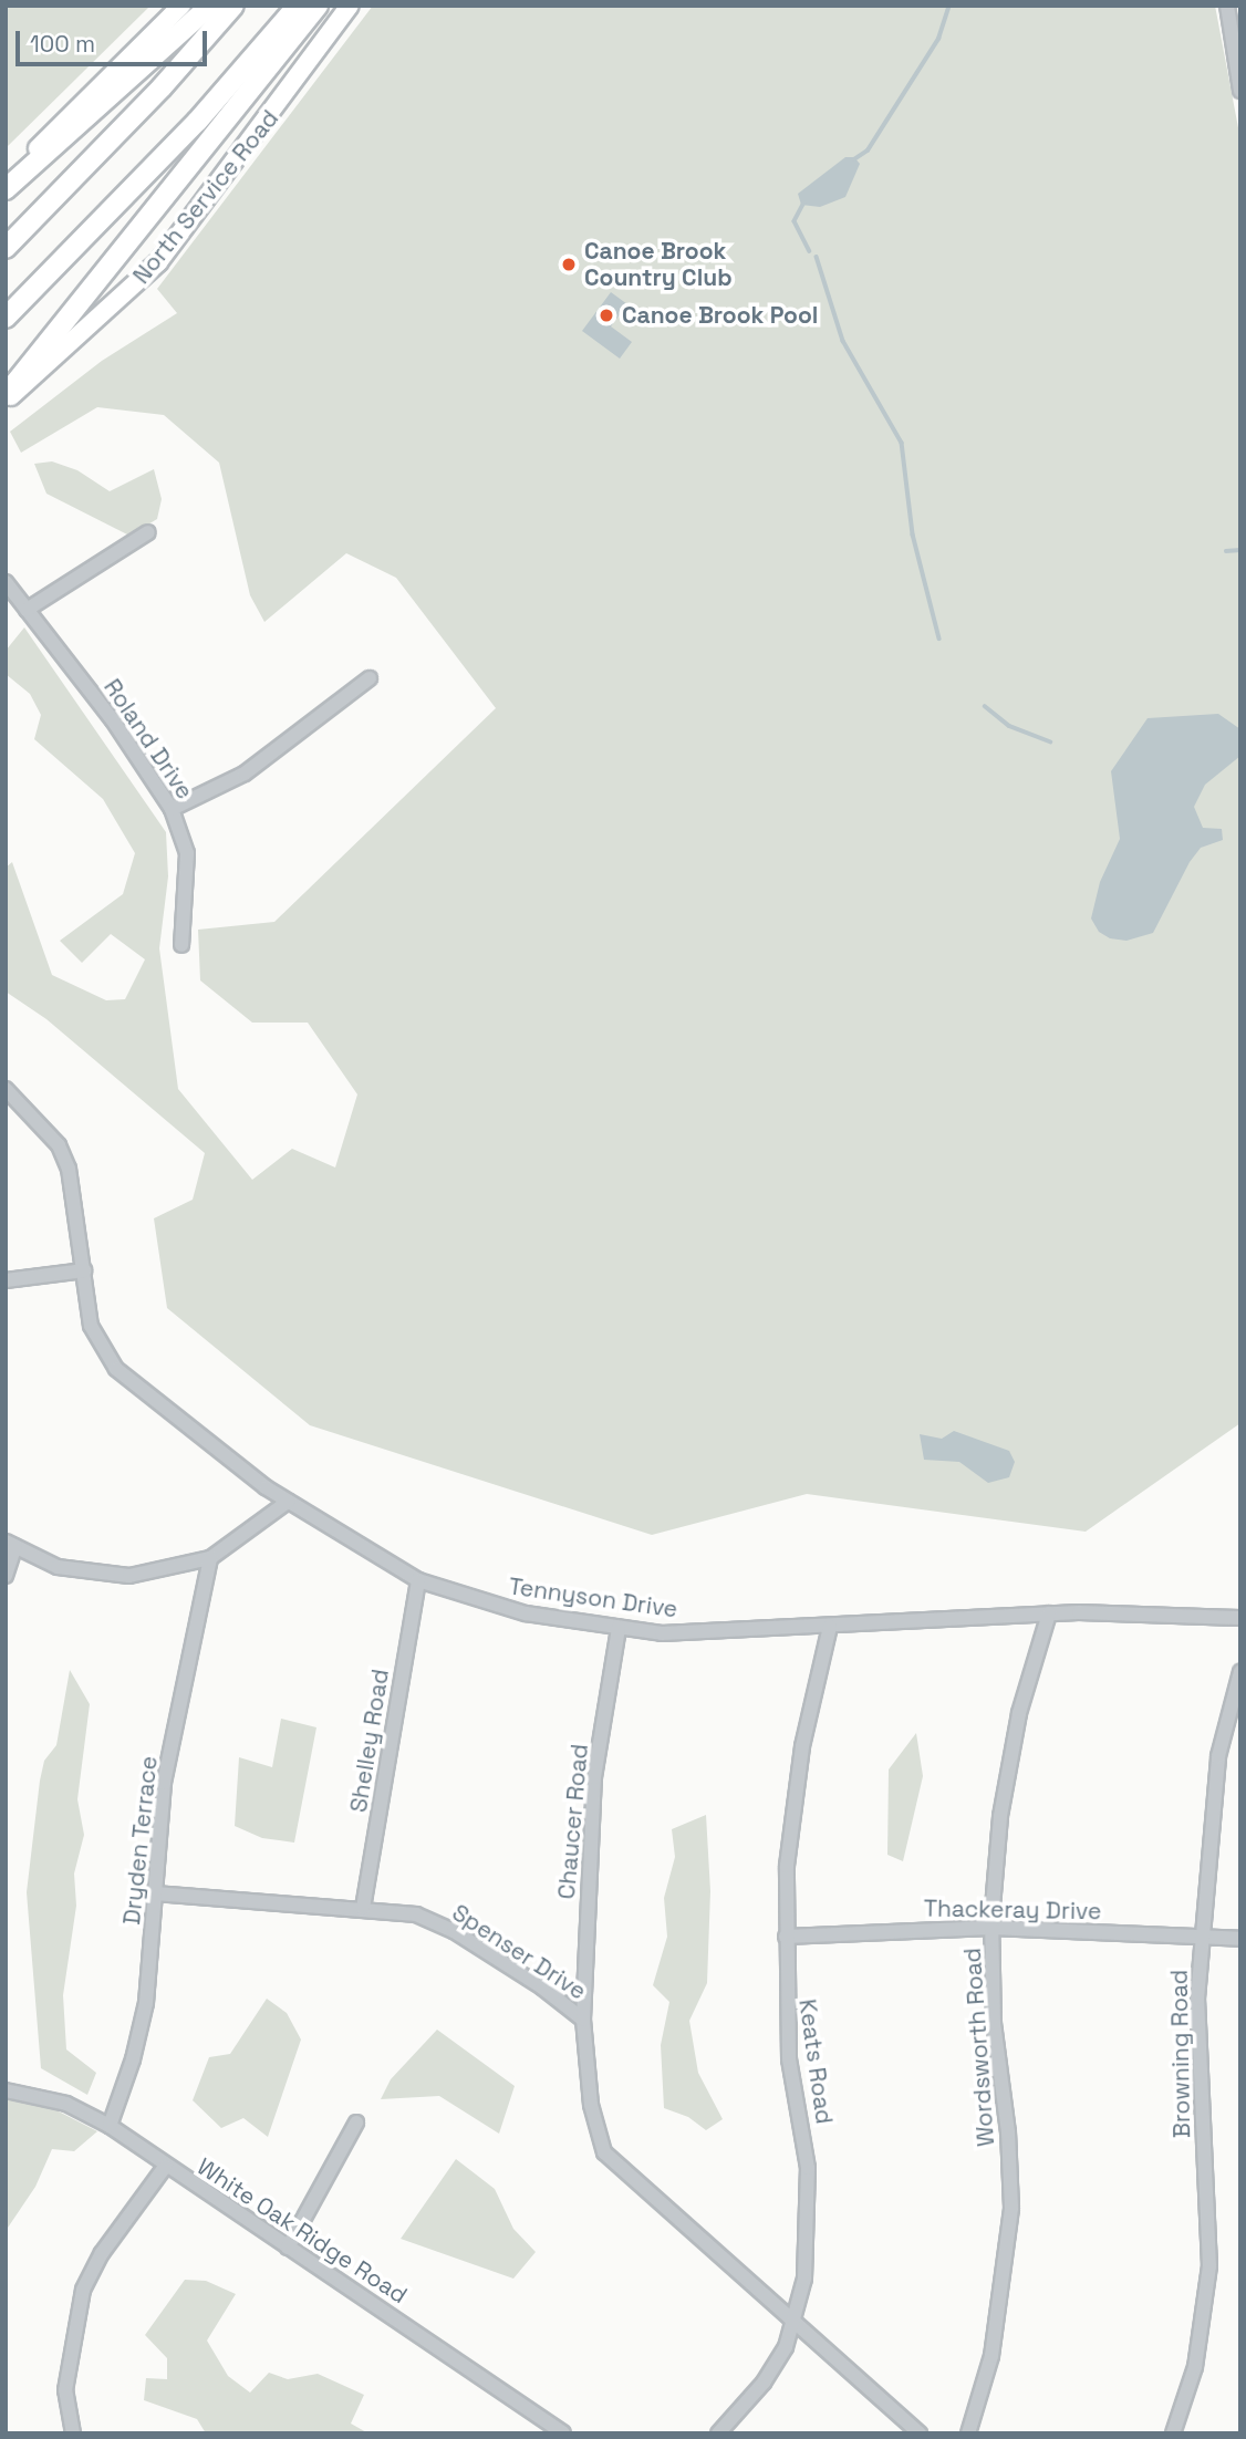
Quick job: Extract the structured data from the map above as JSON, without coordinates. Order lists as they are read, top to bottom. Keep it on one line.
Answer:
{"streets":{"main road":["North Service Road"],"street":["Roland Drive","Tennyson Drive","Shelley Road","Chaucer Road","Dryden Terrace","Thackeray Drive","Spenser Drive","Wordsworth Road","Browning Road","Keats Road","White Oak Ridge Road"]},"crossings":[["Tennyson Drive","Shelley Road"],["Tennyson Drive","Chaucer Road"],["Tennyson Drive","Wordsworth Road"],["Tennyson Drive","Keats Road"],["Shelley Road","Spenser Drive"],["Chaucer Road","Spenser Drive"],["Dryden Terrace","Spenser Drive"],["Dryden Terrace","White Oak Ridge Road"],["Thackeray Drive","Wordsworth Road"],["Thackeray Drive","Browning Road"],["Thackeray Drive","Keats Road"],["Spenser Drive","Keats Road"]],"places":["Canoe Brook Country Club","Canoe Brook Pool"],"scale_bar":"100 m"}
